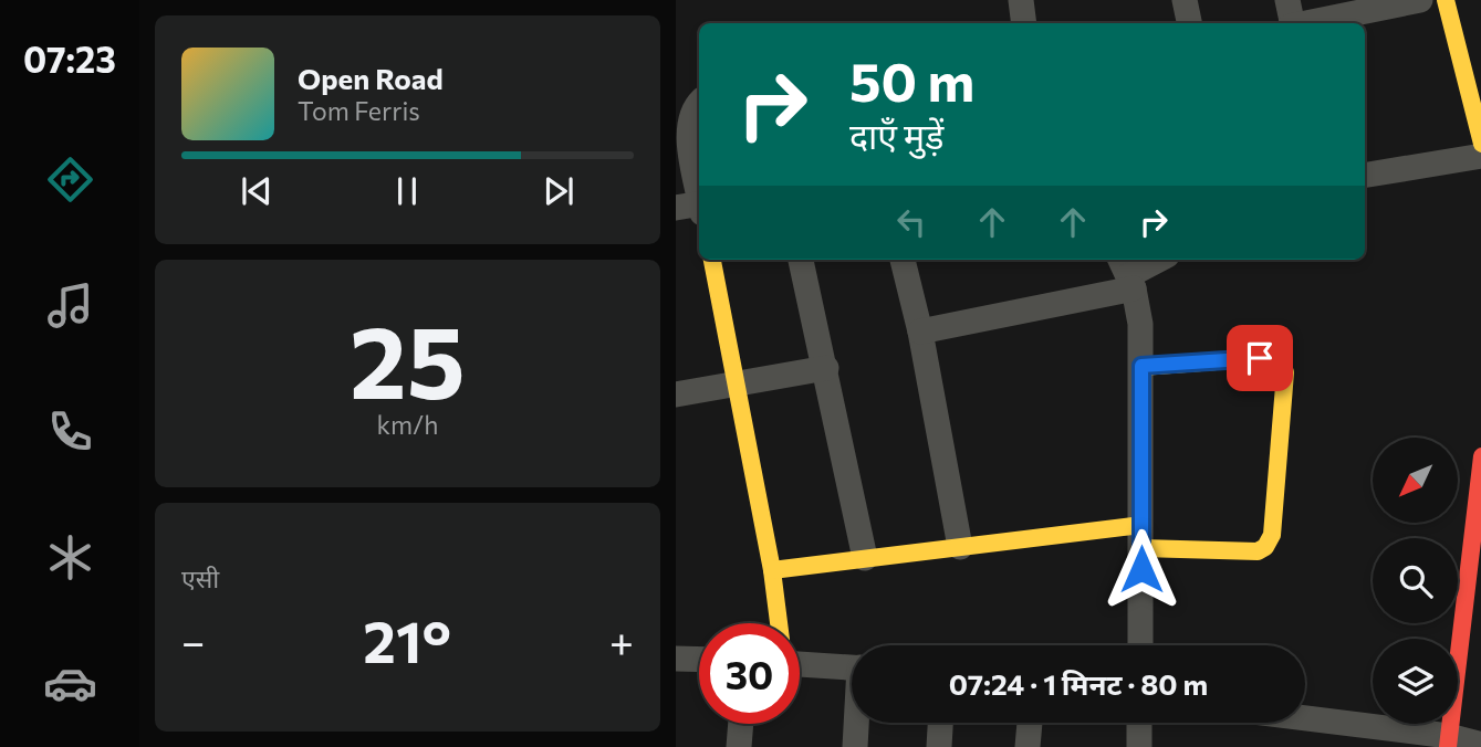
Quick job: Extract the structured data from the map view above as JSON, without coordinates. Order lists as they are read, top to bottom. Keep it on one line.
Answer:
{"north":"bottom left","page":{"tabs":"07:23","turn":["50 m","दाएँ मुड़ें"],"song":["Open Road","Tom Ferris"],"tile":[["25","km/h"],"एसी"],"heat":["−","21°","+"],"limit":"30","trip":"07:24 · 1 मिनट · 80 m"}}
